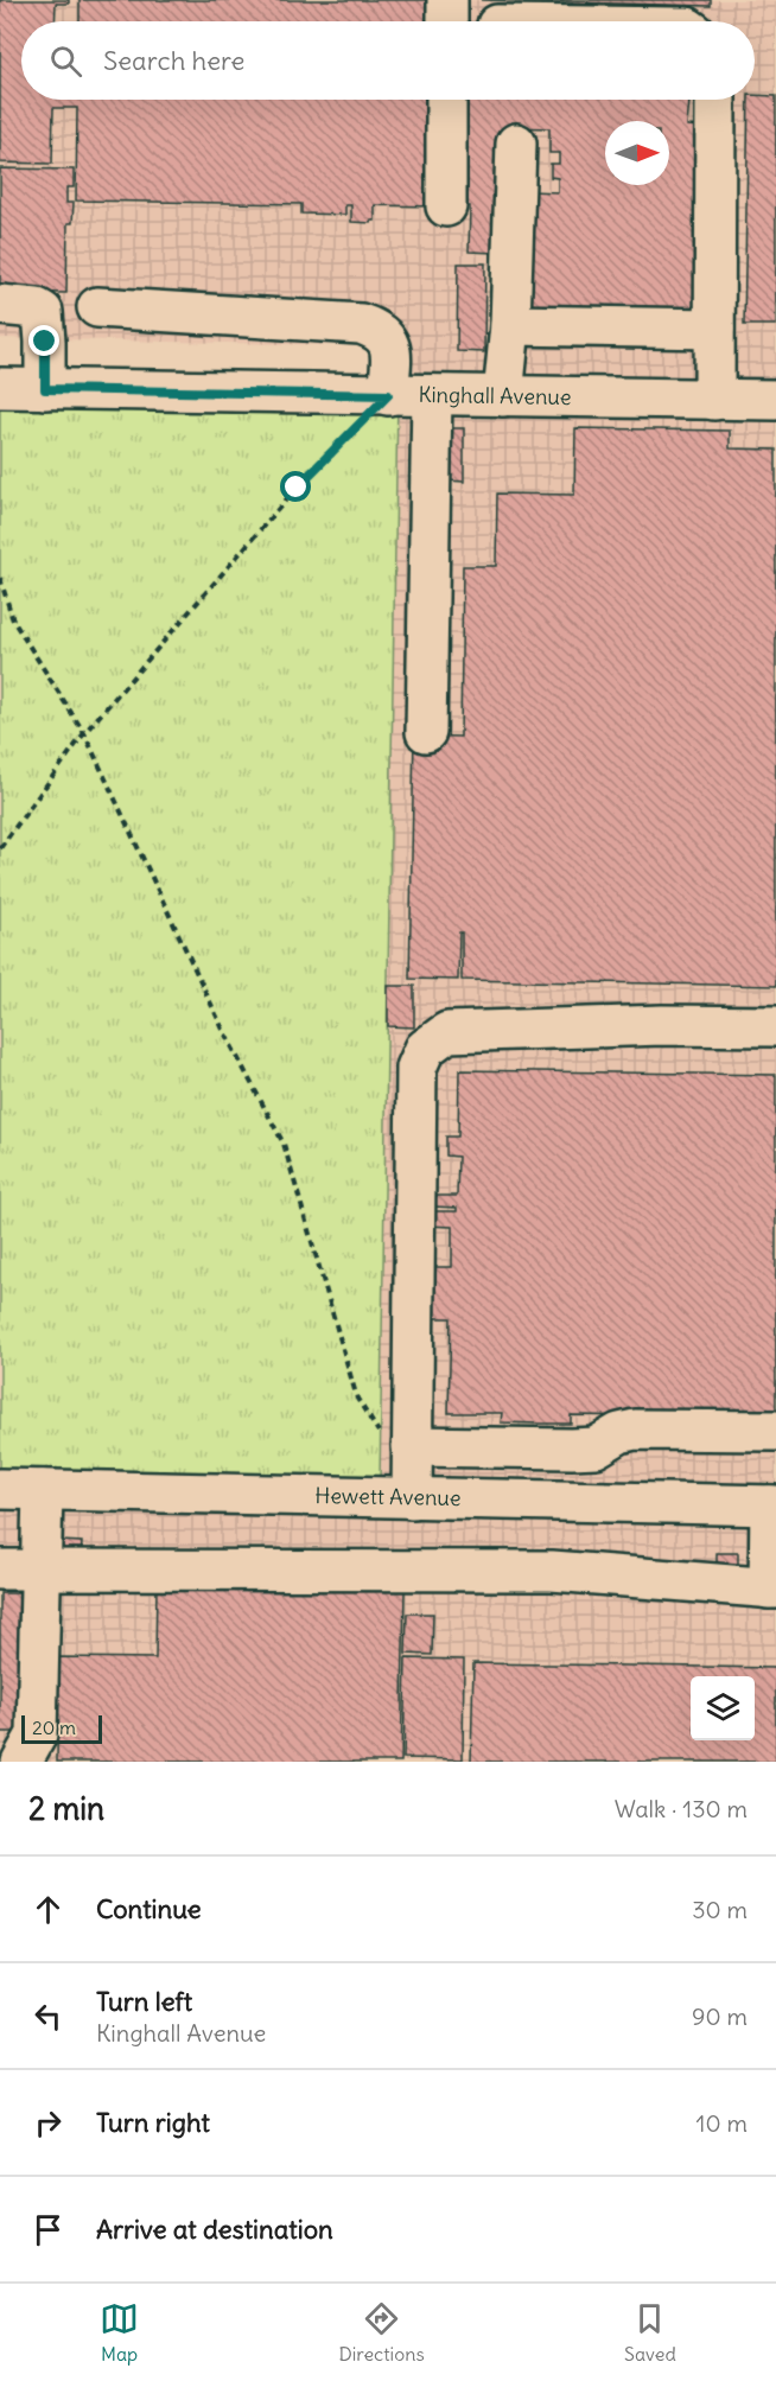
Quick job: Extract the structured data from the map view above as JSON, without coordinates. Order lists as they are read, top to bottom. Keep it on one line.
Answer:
{"streets":{"lane":["Kinghall Avenue","Hewett Avenue"]},"scale_bar":"20 m","north":"right","page":{"search":"Search here","scale":"20 m","heading":["2 min","Walk · 130 m"],"list":[["Continue","30 m"],["Turn left","Kinghall Avenue","90 m"],["Turn right","10 m"],"Arrive at destination"],"nav":["Map","Directions","Saved"]}}
